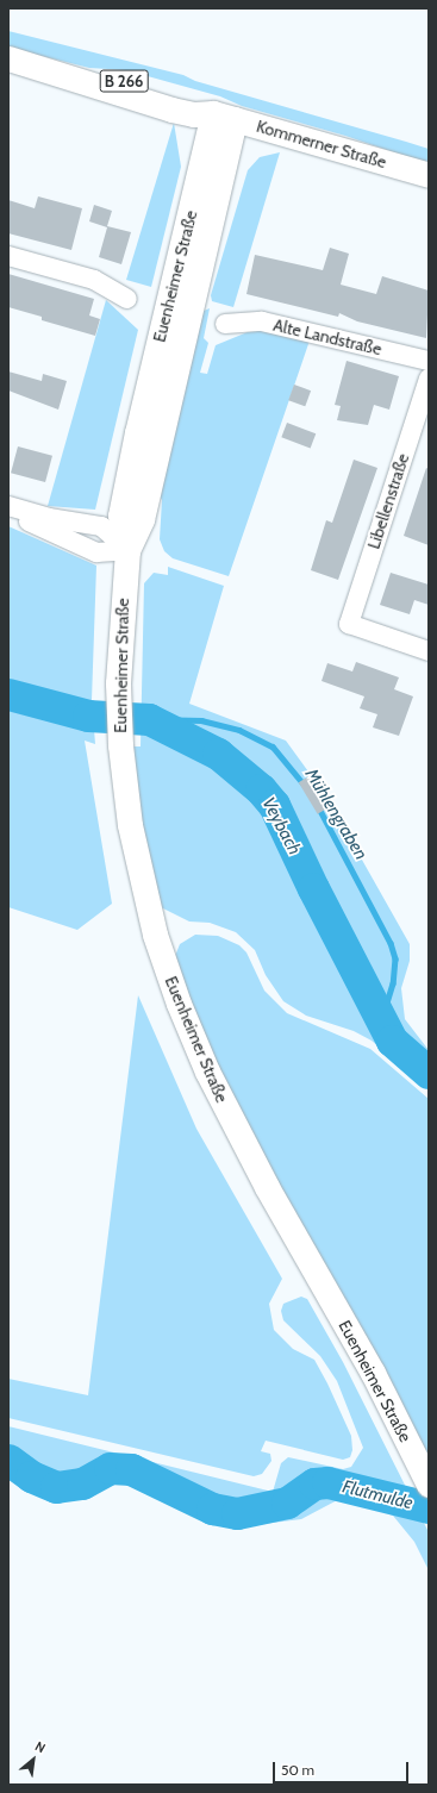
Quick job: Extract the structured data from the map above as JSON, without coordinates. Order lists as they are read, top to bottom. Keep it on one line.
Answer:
{"streets":{"main road":["B 266","Kommerner Straße","Euenheimer Straße"],"street":["Alte Landstraße","Libellenstraße"]},"crossings":[["Kommerner Straße","Euenheimer Straße"]],"water":["Mühlengraben","Veybach","Flutmulde"],"scale_bar":"50 m","north":"top right"}
